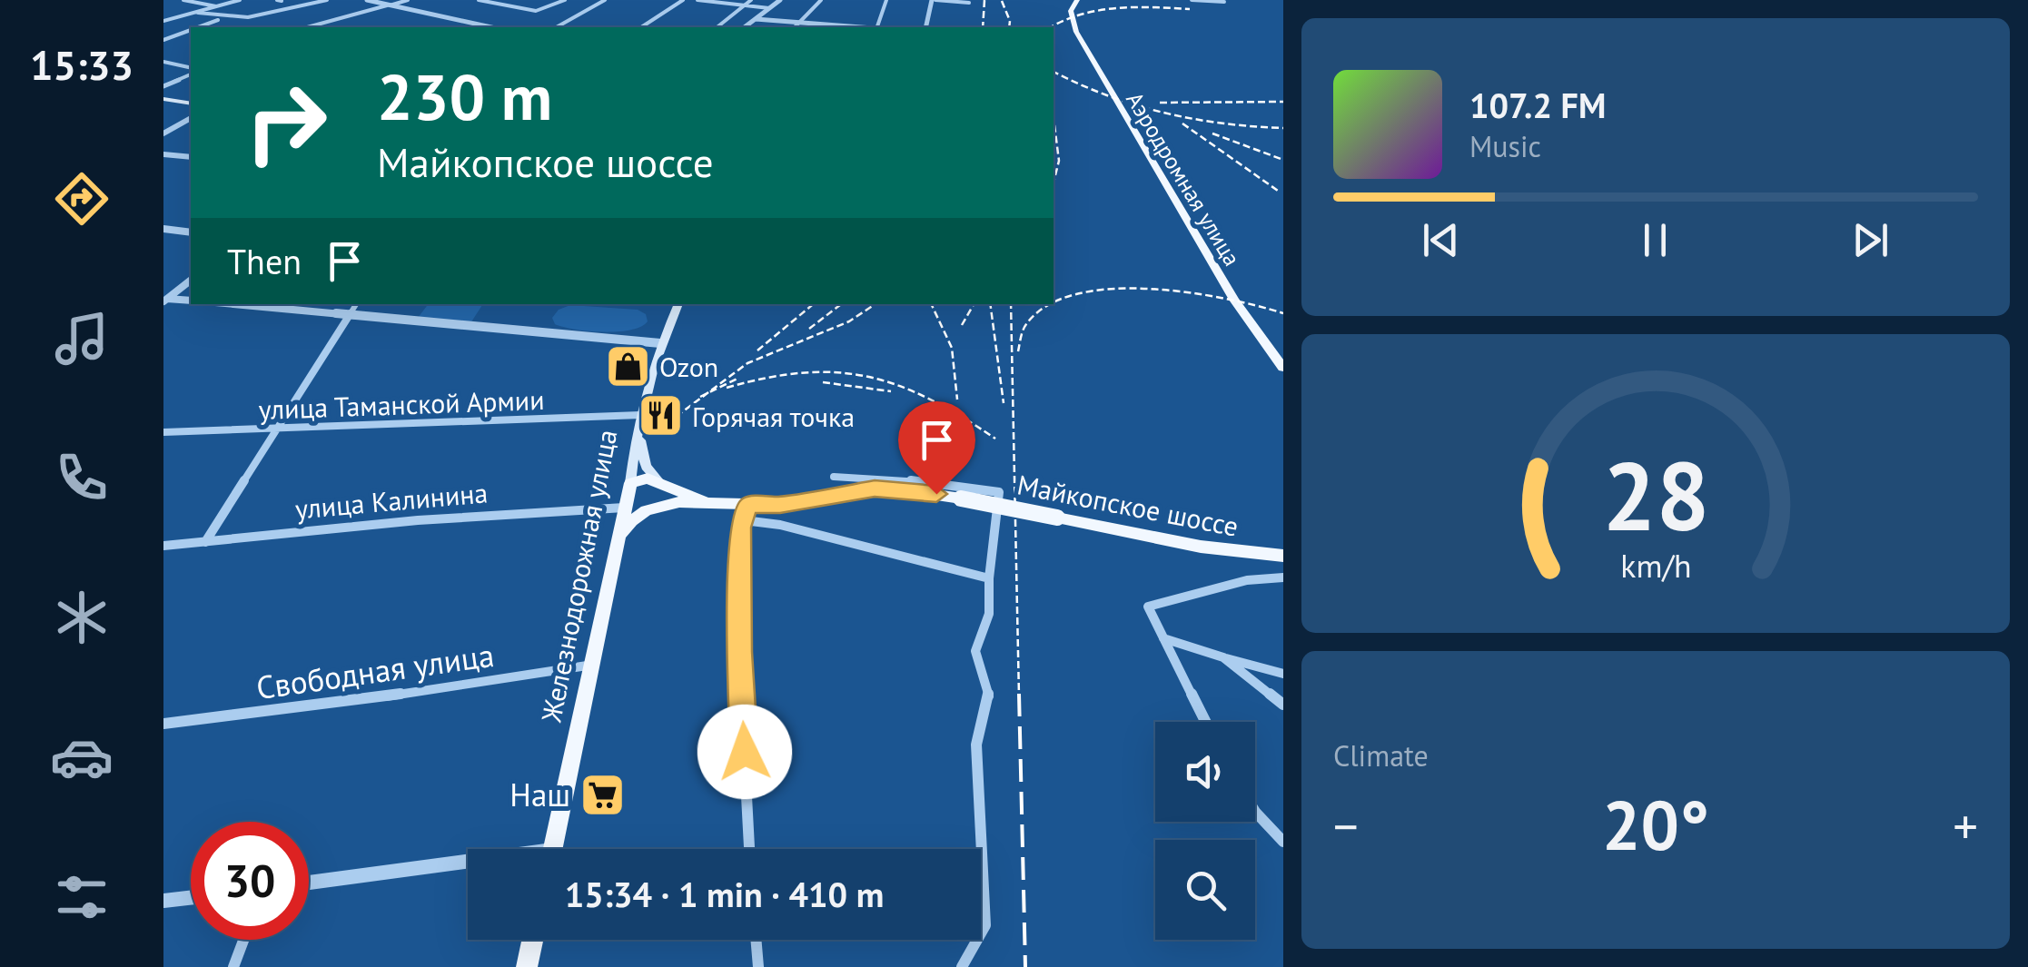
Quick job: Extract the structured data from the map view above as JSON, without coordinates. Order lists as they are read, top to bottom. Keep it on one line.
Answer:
{"streets":{"main road":["Аэродромная улица","Майкопское шоссе","Железнодорожная улица"],"street":["улица Таманской Армии","улица Калинина","Свободная улица"]},"crossings":[["улица Таманской Армии","Железнодорожная улица"],["улица Калинина","Железнодорожная улица"],["Железнодорожная улица","Свободная улица"]],"places":{"shop":["Ozon"],"restaurant":["Горячая точка"],"supermarket":["Наш"]},"page":{"tabs":"15:33","turn":["230 m","Майкопское шоссе"],"song":["107.2 FM","Music"],"then":"Then","tile":"Climate","heat":["−","20°","+"],"limit":"30","trip":"15:34 · 1 min · 410 m","gauge":["28","km/h"]}}
